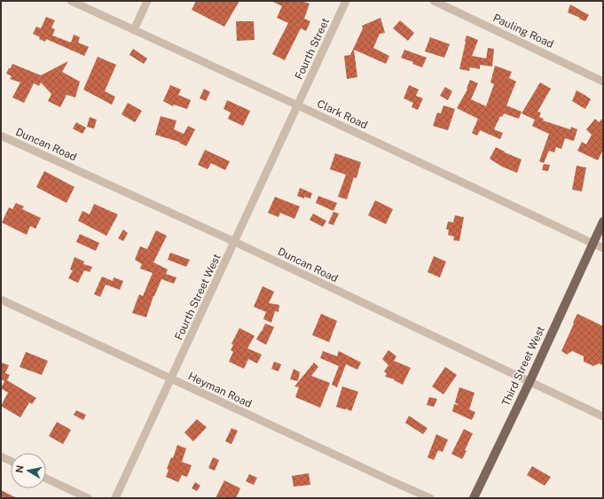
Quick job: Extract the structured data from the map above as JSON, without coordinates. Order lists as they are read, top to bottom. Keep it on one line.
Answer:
{"streets":{"main road":["Third Street West"],"street":["Pauling Road","Fourth Street","Clark Road","Duncan Road","Fourth Street West","Heyman Road"]},"crossings":[["Fourth Street","Clark Road"],["Fourth Street","Fourth Street West"],["Clark Road","Fourth Street West"],["Clark Road","Third Street West"],["Duncan Road","Fourth Street West"],["Duncan Road","Third Street West"],["Fourth Street West","Heyman Road"]],"north":"left"}
